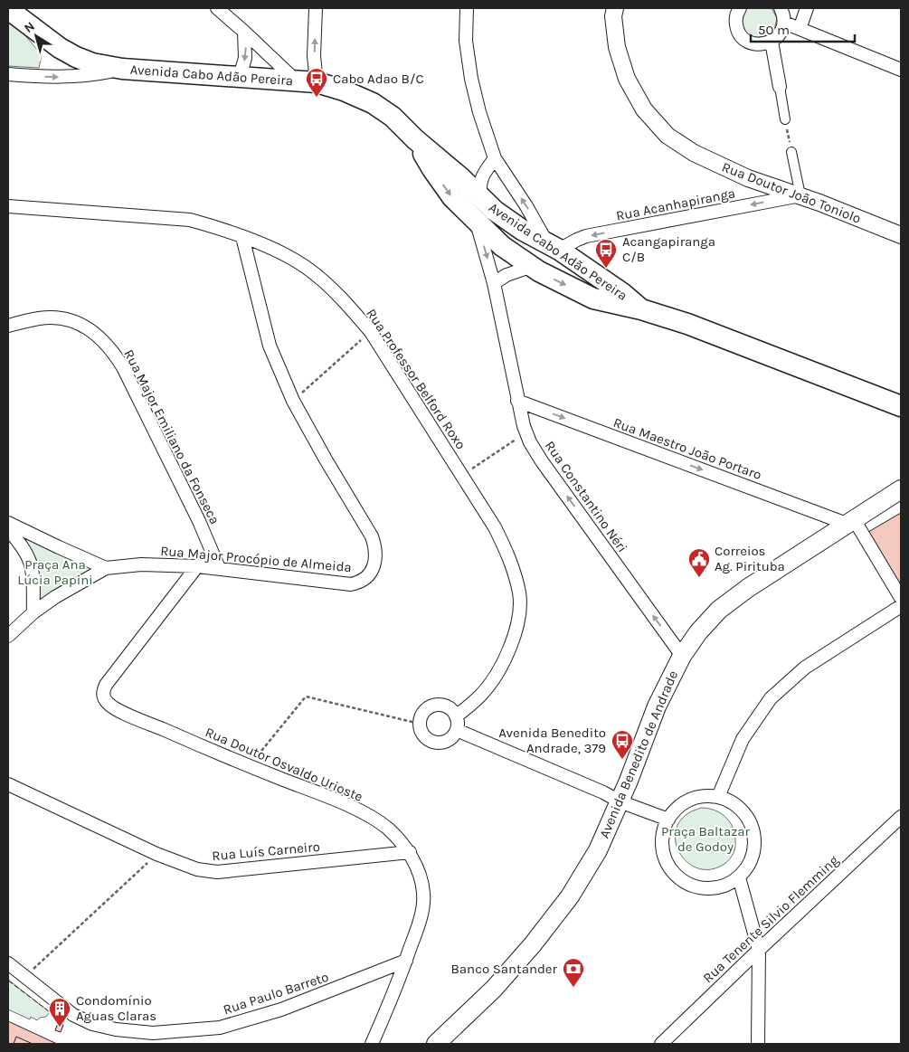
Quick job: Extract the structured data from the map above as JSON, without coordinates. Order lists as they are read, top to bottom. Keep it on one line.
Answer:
{"streets":{"main road":["Avenida Cabo Adão Pereira","Avenida Benedito de Andrade"],"street":["Rua Doutor João Toniolo","Rua Acanhapiranga","Rua Professor Belford Roxo","Rua Major Emiliano da Fonseca","Rua Maestro João Portaro","Rua Constantino Néri","Rua Major Procópio de Almeida","Rua Doutor Osvaldo Urioste","Rua Luís Carneiro","Rua Tenente Silvio Flemming","Rua Paulo Barreto"]},"crossings":[["Avenida Cabo Adão Pereira","Rua Acanhapiranga"],["Avenida Cabo Adão Pereira","Rua Constantino Néri"],["Rua Doutor João Toniolo","Rua Acanhapiranga"],["Rua Professor Belford Roxo","Rua Major Procópio de Almeida"],["Rua Major Emiliano da Fonseca","Rua Major Procópio de Almeida"],["Rua Maestro João Portaro","Rua Constantino Néri"],["Rua Maestro João Portaro","Avenida Benedito de Andrade"],["Rua Constantino Néri","Avenida Benedito de Andrade"],["Rua Major Procópio de Almeida","Rua Doutor Osvaldo Urioste"],["Rua Doutor Osvaldo Urioste","Rua Luís Carneiro"],["Rua Doutor Osvaldo Urioste","Rua Paulo Barreto"]],"one_way":["Rua Acanhapiranga","Rua Maestro João Portaro"],"parks":["Praça Ana Lúcia Papini","Praça Baltazar de Godoy"],"places":{"bus stop":["Cabo Adao B/C","Acangapiranga C/B","Avenida Benedito Andrade, 379"],"public building":["Correios Ag. Pirituba"],"bank":["Banco Santander"],"building":["Condomínio Aguas Claras"]},"scale_bar":"50 m","north":"top left"}
